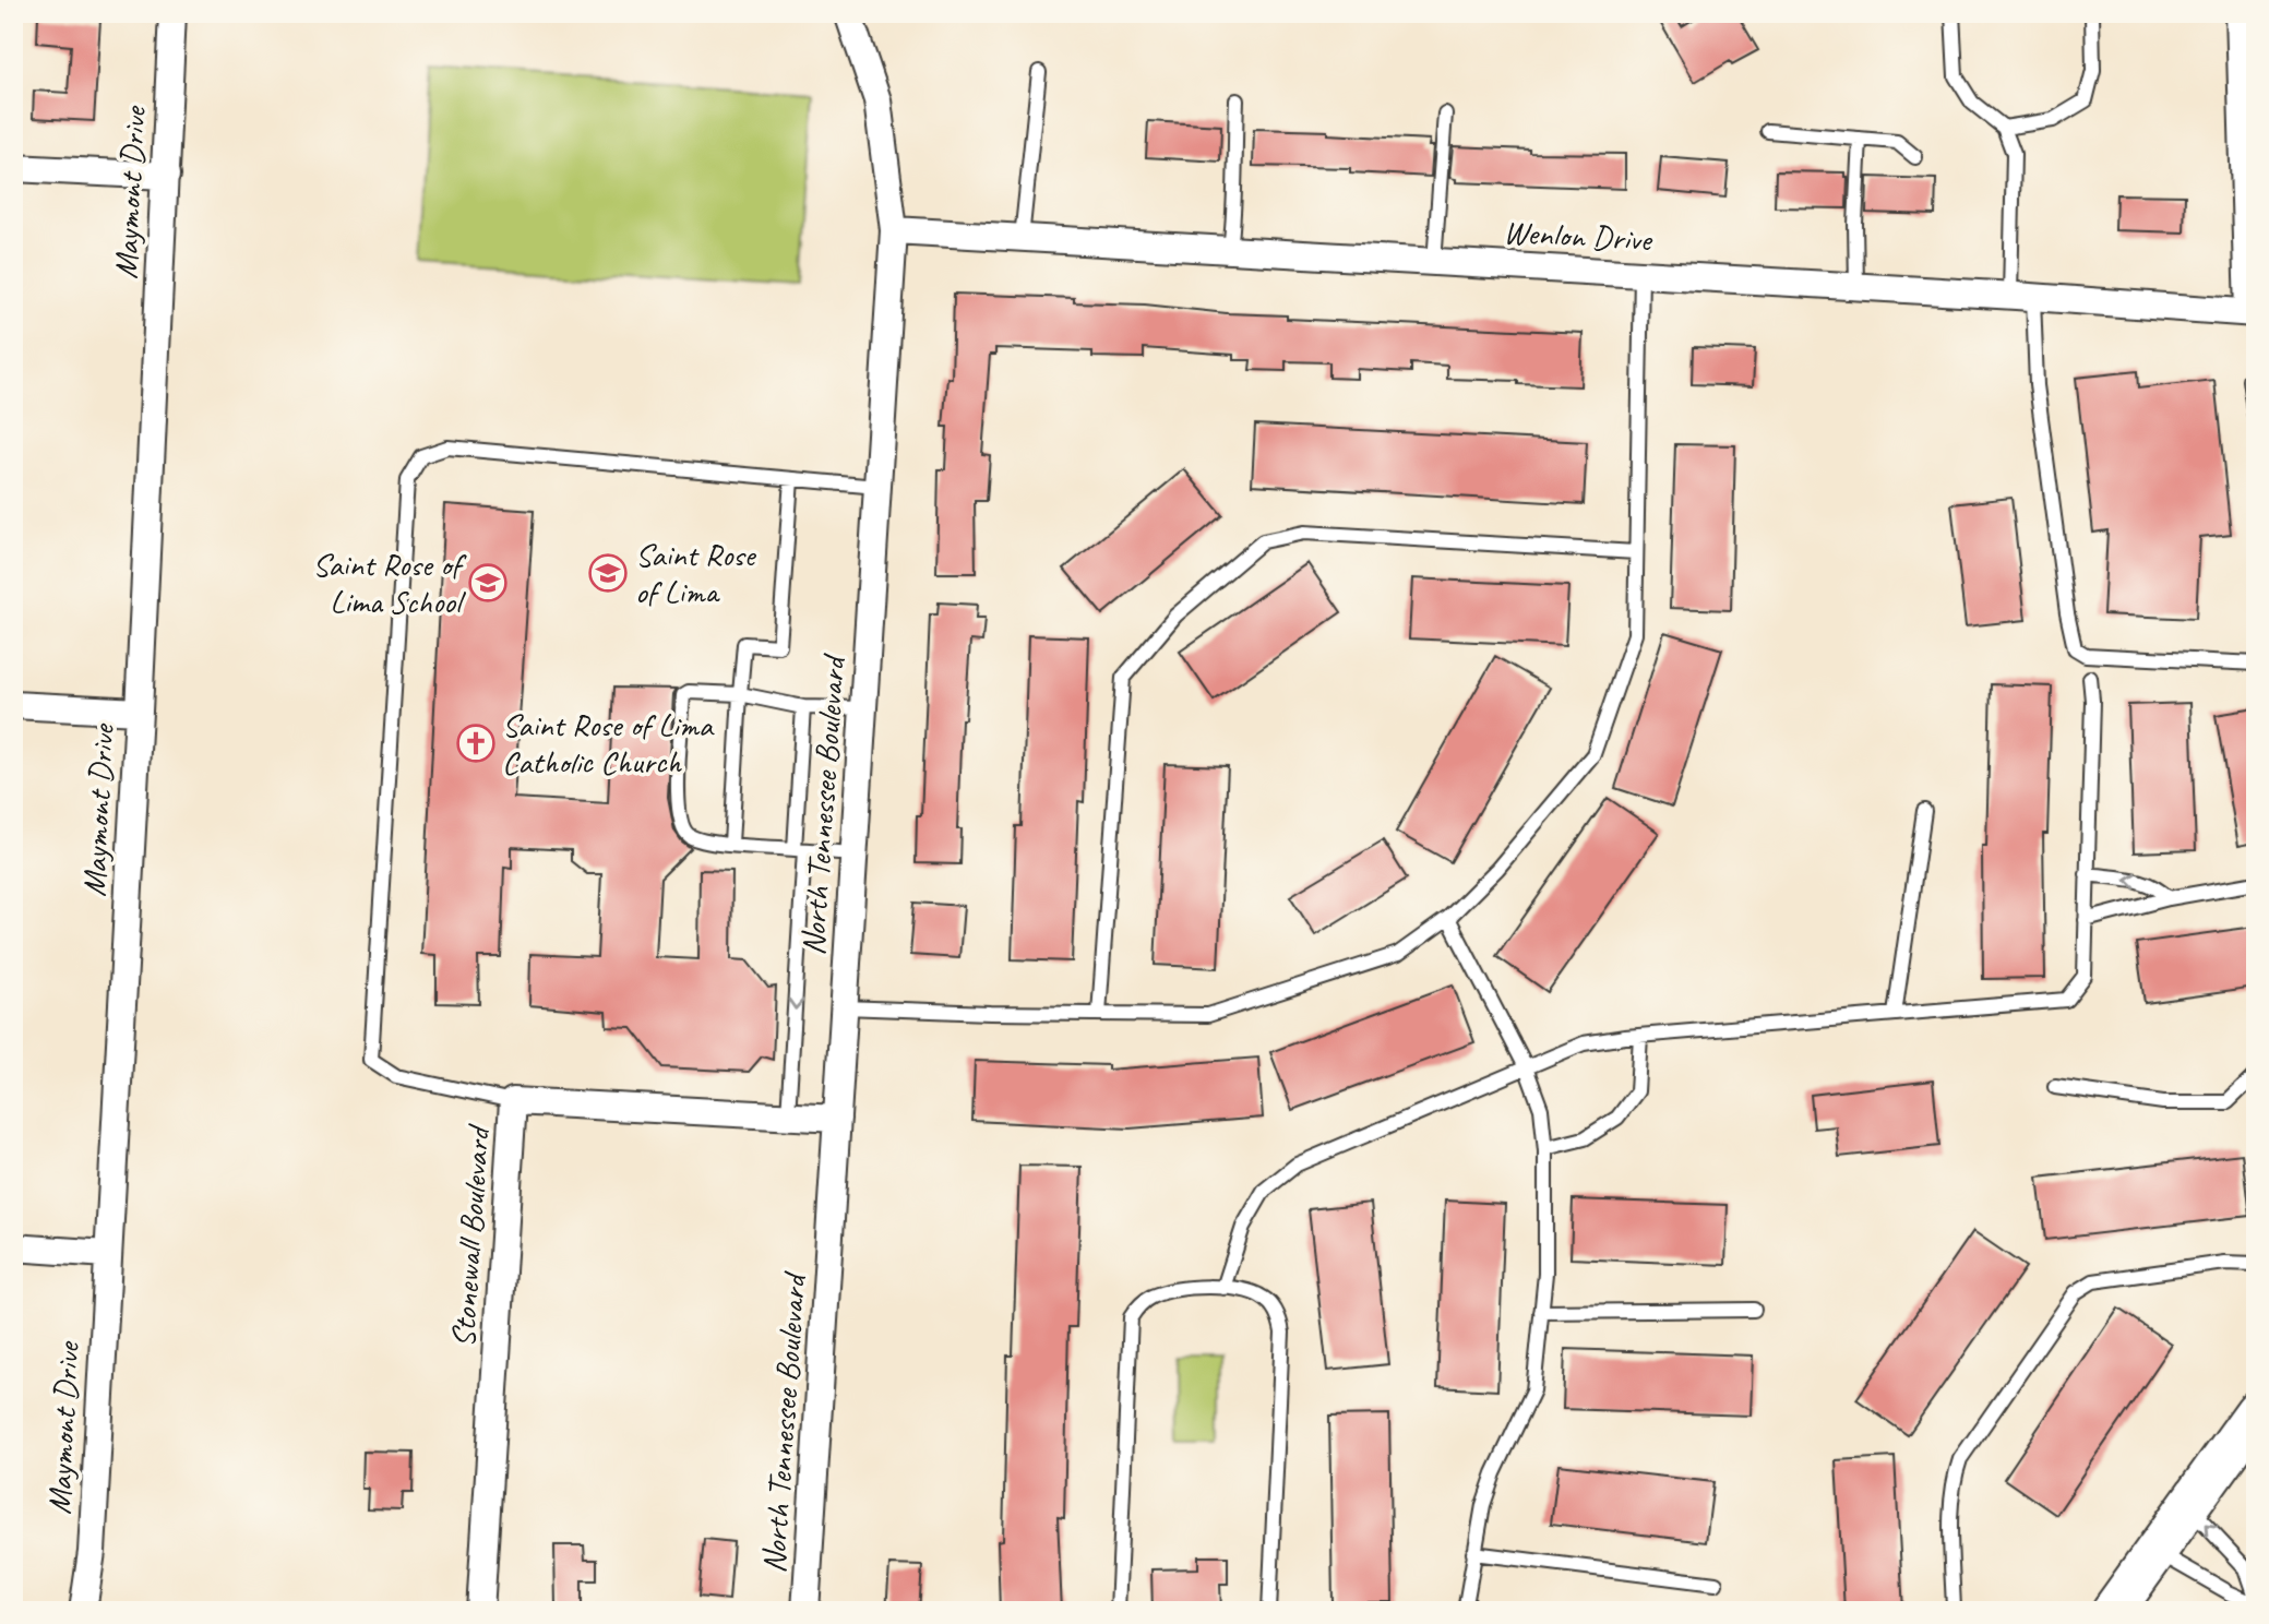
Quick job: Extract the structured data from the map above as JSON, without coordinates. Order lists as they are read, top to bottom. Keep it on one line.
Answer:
{"streets":{"street":["Maymont Drive","Wenlon Drive","North Tennessee Boulevard","Stonewall Boulevard"]},"crossings":[["Wenlon Drive","North Tennessee Boulevard"],["North Tennessee Boulevard","Stonewall Boulevard"]],"places":{"school or university":["Saint Rose of Lima","Saint Rose of Lima School"],"church":["Saint Rose of Lima Catholic Church"]}}
